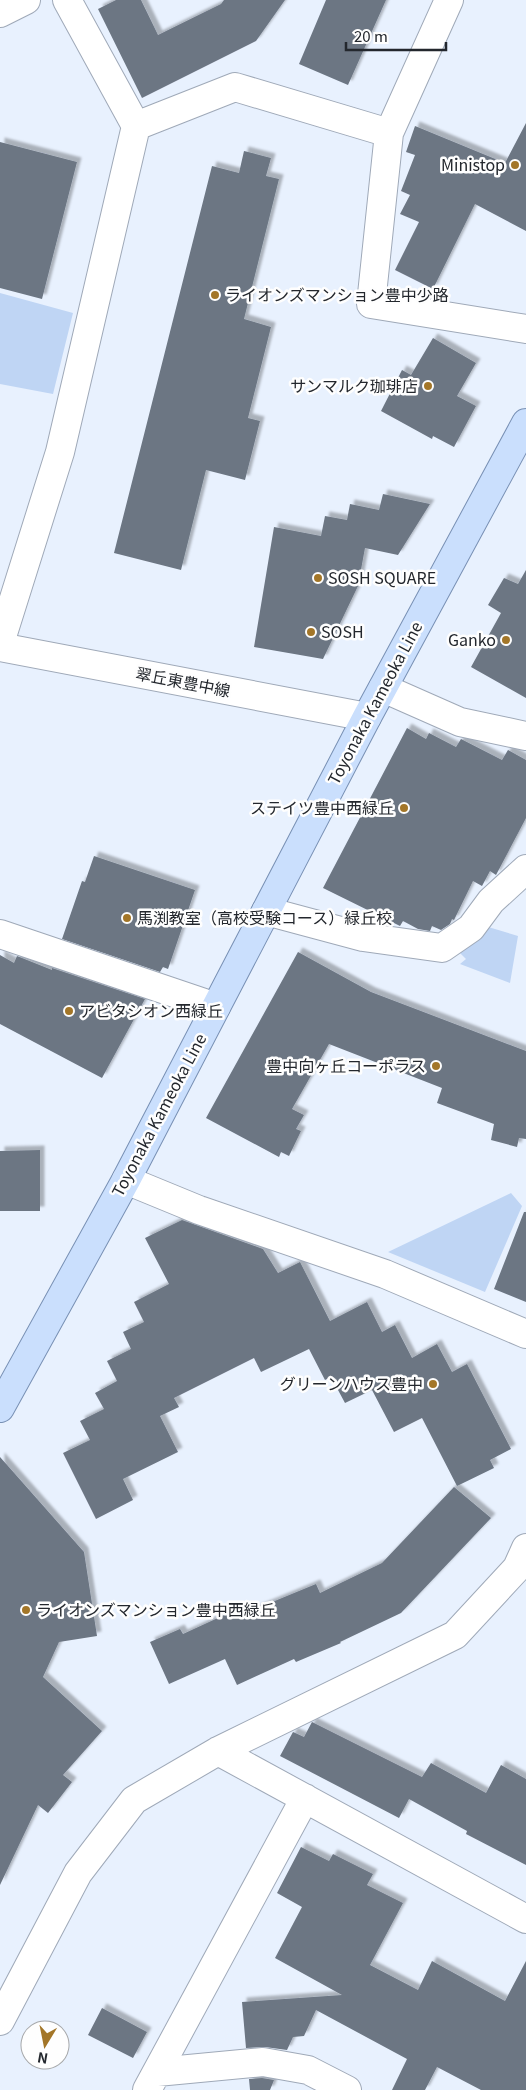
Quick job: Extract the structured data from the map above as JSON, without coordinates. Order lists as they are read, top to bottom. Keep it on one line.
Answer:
{"streets":{"main road":["Toyonaka Kameoka Line"],"street":["翠丘東豊中線"]},"crossings":[["翠丘東豊中線","Toyonaka Kameoka Line"]],"places":["Ministop","ライオンズマンション豊中少路","サンマルク珈琲店","SOSH SQUARE","SOSH","Ganko","ステイツ豊中西緑丘","馬渕教室（高校受験コース）緑丘校","アビタシオン西緑丘","豊中向ヶ丘コーポラス","グリーンハウス豊中","ライオンズマンション豊中西緑丘"],"scale_bar":"20 m","north":"bottom"}
